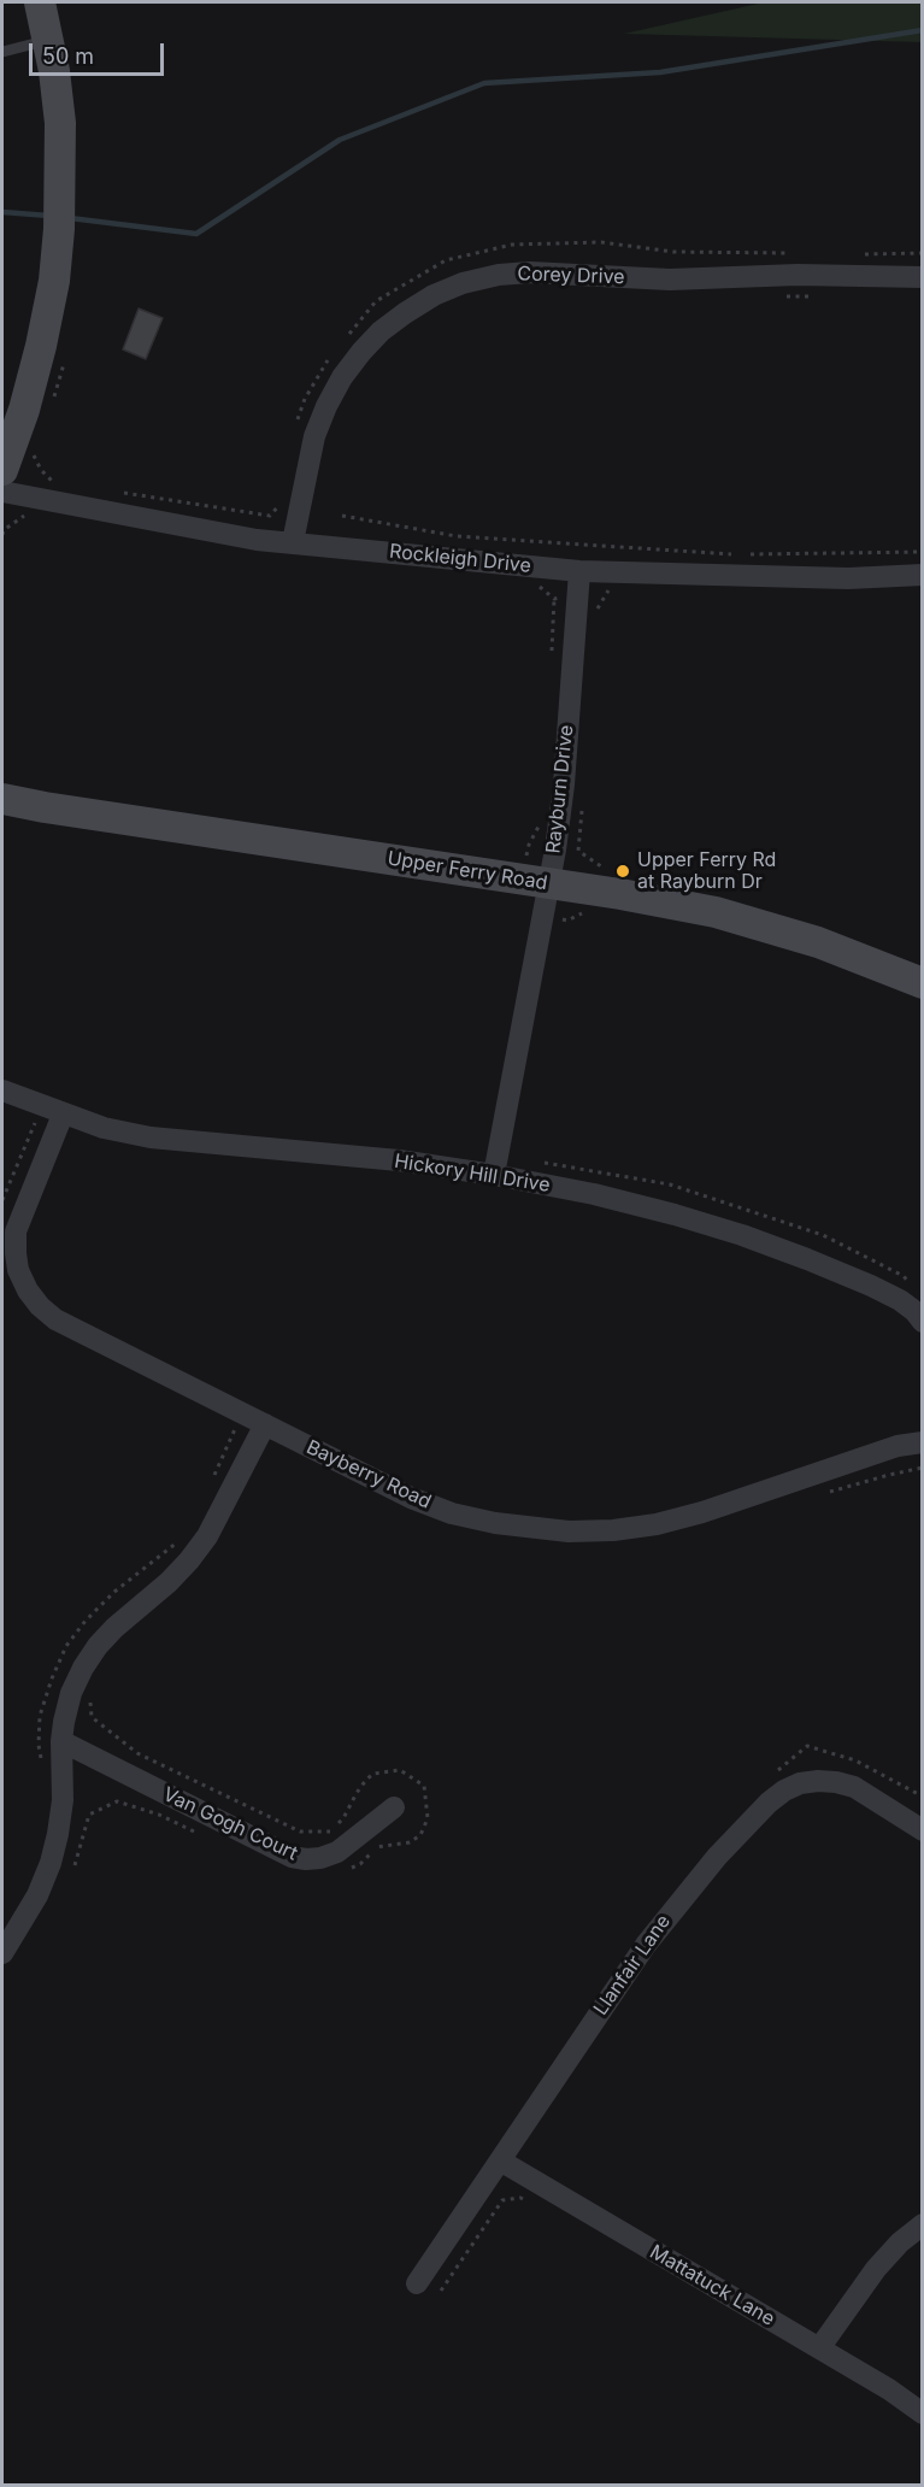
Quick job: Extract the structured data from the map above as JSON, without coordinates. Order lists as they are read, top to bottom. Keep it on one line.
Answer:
{"streets":{"main road":["Upper Ferry Road"],"street":["Corey Drive","Rockleigh Drive","Rayburn Drive","Hickory Hill Drive","Bayberry Road","Van Gogh Court","Llanfair Lane","Mattatuck Lane"]},"crossings":[["Corey Drive","Rockleigh Drive"],["Rockleigh Drive","Rayburn Drive"],["Rayburn Drive","Upper Ferry Road"],["Rayburn Drive","Hickory Hill Drive"],["Hickory Hill Drive","Bayberry Road"],["Llanfair Lane","Mattatuck Lane"]],"places":["Upper Ferry Rd at Rayburn Dr"],"scale_bar":"50 m"}
